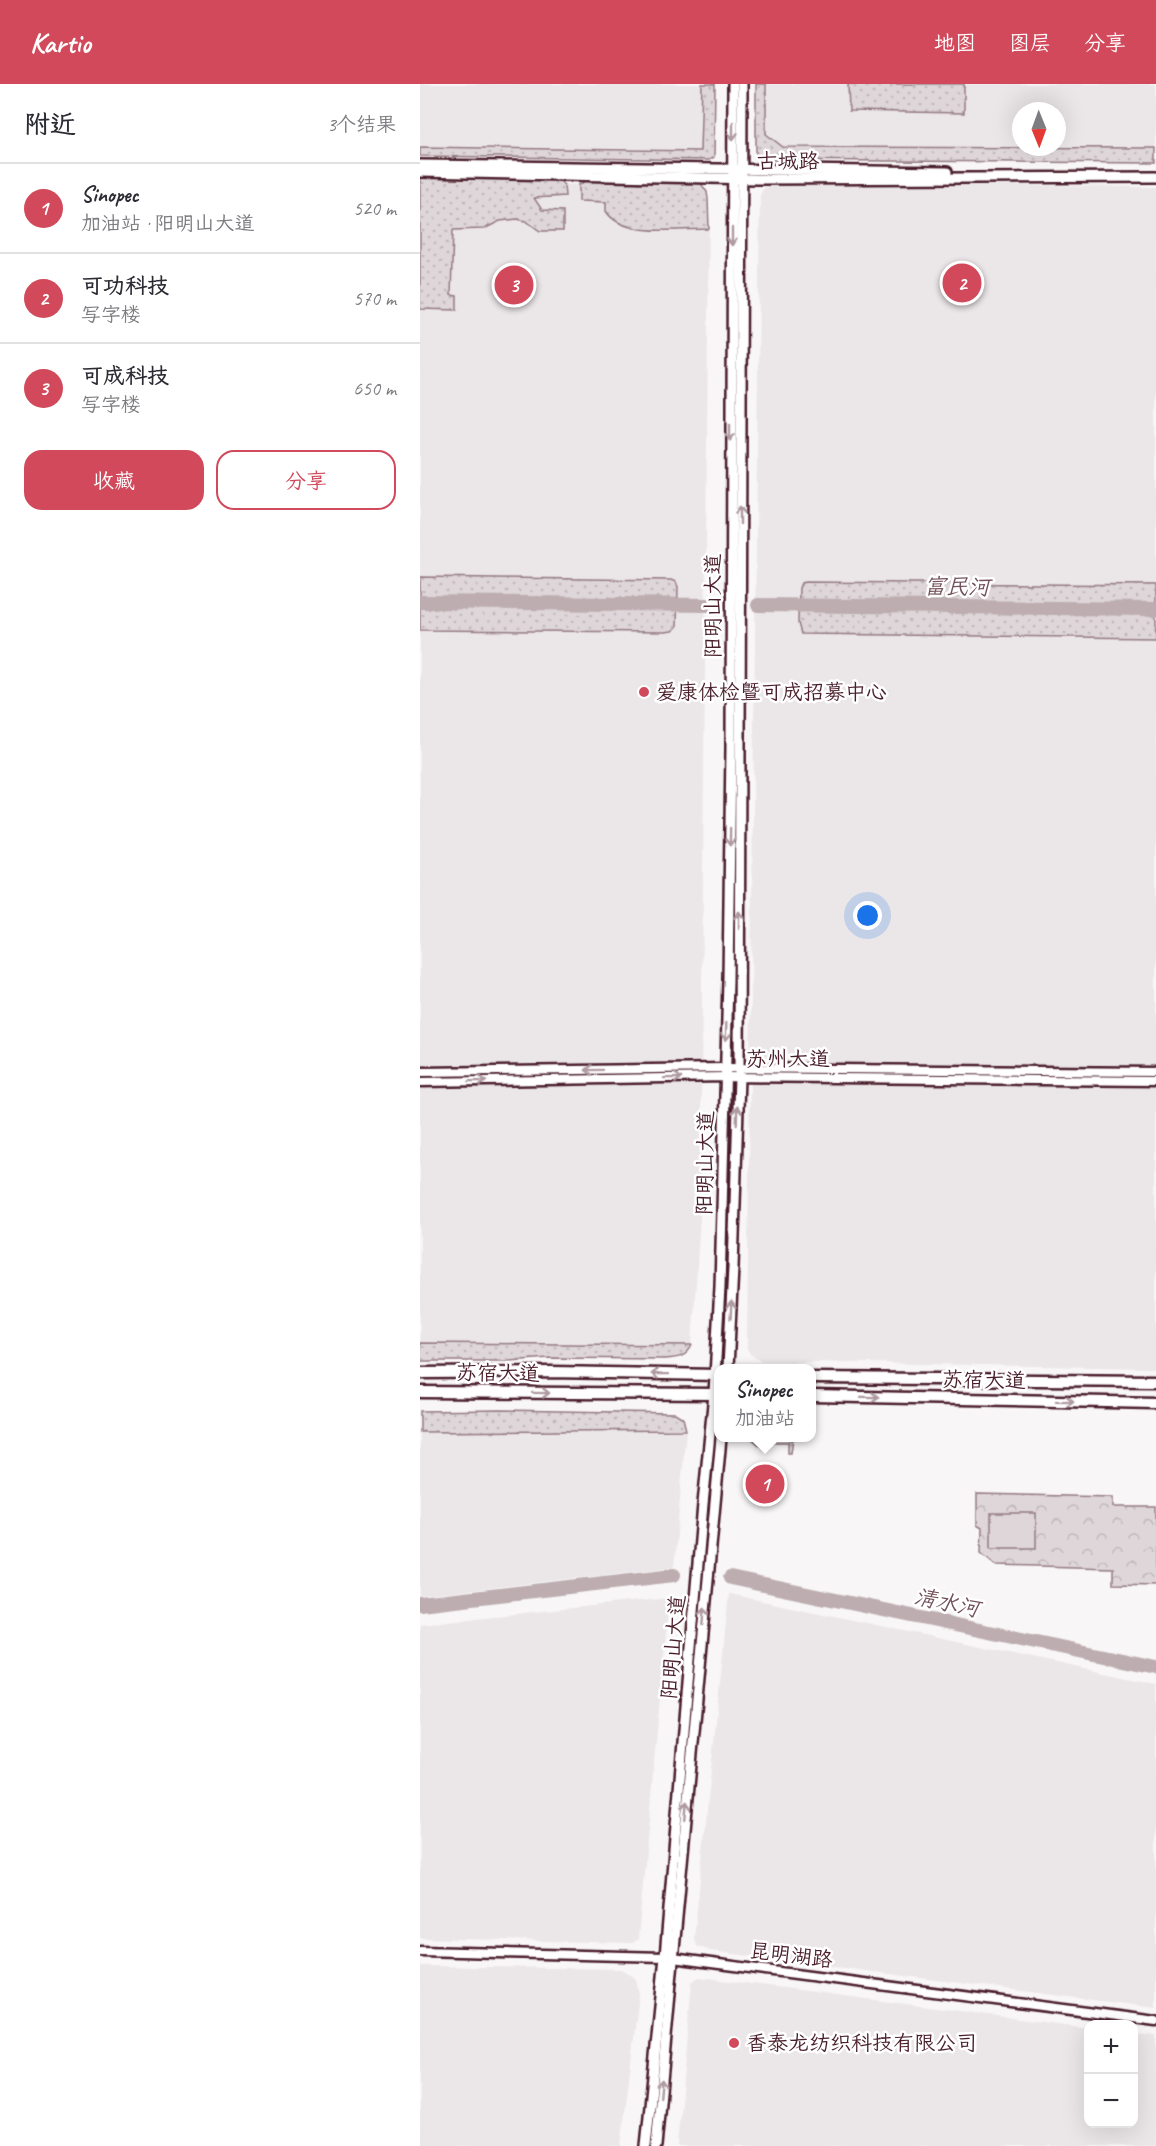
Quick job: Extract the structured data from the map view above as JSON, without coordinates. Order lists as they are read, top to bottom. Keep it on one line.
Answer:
{"streets":{"main road":["古城路","阳明山大道","苏宿大道"],"street":["苏州大道","昆明湖路"]},"crossings":[["古城路","阳明山大道"],["阳明山大道","苏州大道"],["阳明山大道","昆明湖路"]],"water":["富民河","清水河"],"places":["爱康体检暨可成招募中心","香泰龙纺织科技有限公司"],"north":"bottom","page":{"header":"Kartio","nav":["地图","图层","分享"],"heading":["附近","3个结果"],"list":[{"mark":"1","name":"Sinopec","note":"加油站 · 阳明山大道","value":"520 m"},{"mark":"2","name":"可功科技","note":"写字楼","value":"570 m"},{"mark":"3","name":"可成科技","note":"写字楼","value":"650 m"}],"pins":["2","3","1"],"buttons":["收藏","分享"],"popup":["Sinopec","加油站"],"map_buttons":["+","−"]}}
